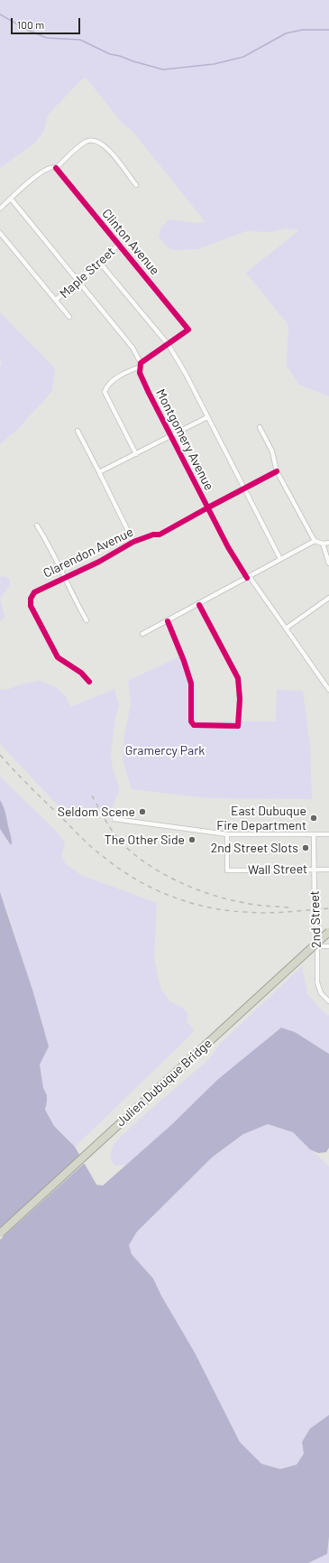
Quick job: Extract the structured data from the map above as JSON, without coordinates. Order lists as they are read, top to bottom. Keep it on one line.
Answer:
{"streets":{"highway":["Julien Dubuque Bridge"],"street":["Clinton Avenue","Maple Street","Montgomery Avenue","Clarendon Avenue","Wall Street","2nd Street"]},"crossings":[["Clinton Avenue","Maple Street"],["Maple Street","Montgomery Avenue"],["Montgomery Avenue","Clarendon Avenue"],["Wall Street","2nd Street"]],"parks":["Gramercy Park"],"places":["Seldom Scene","East Dubuque Fire Department","The Other Side","2nd Street Slots"],"scale_bar":"100 m"}
